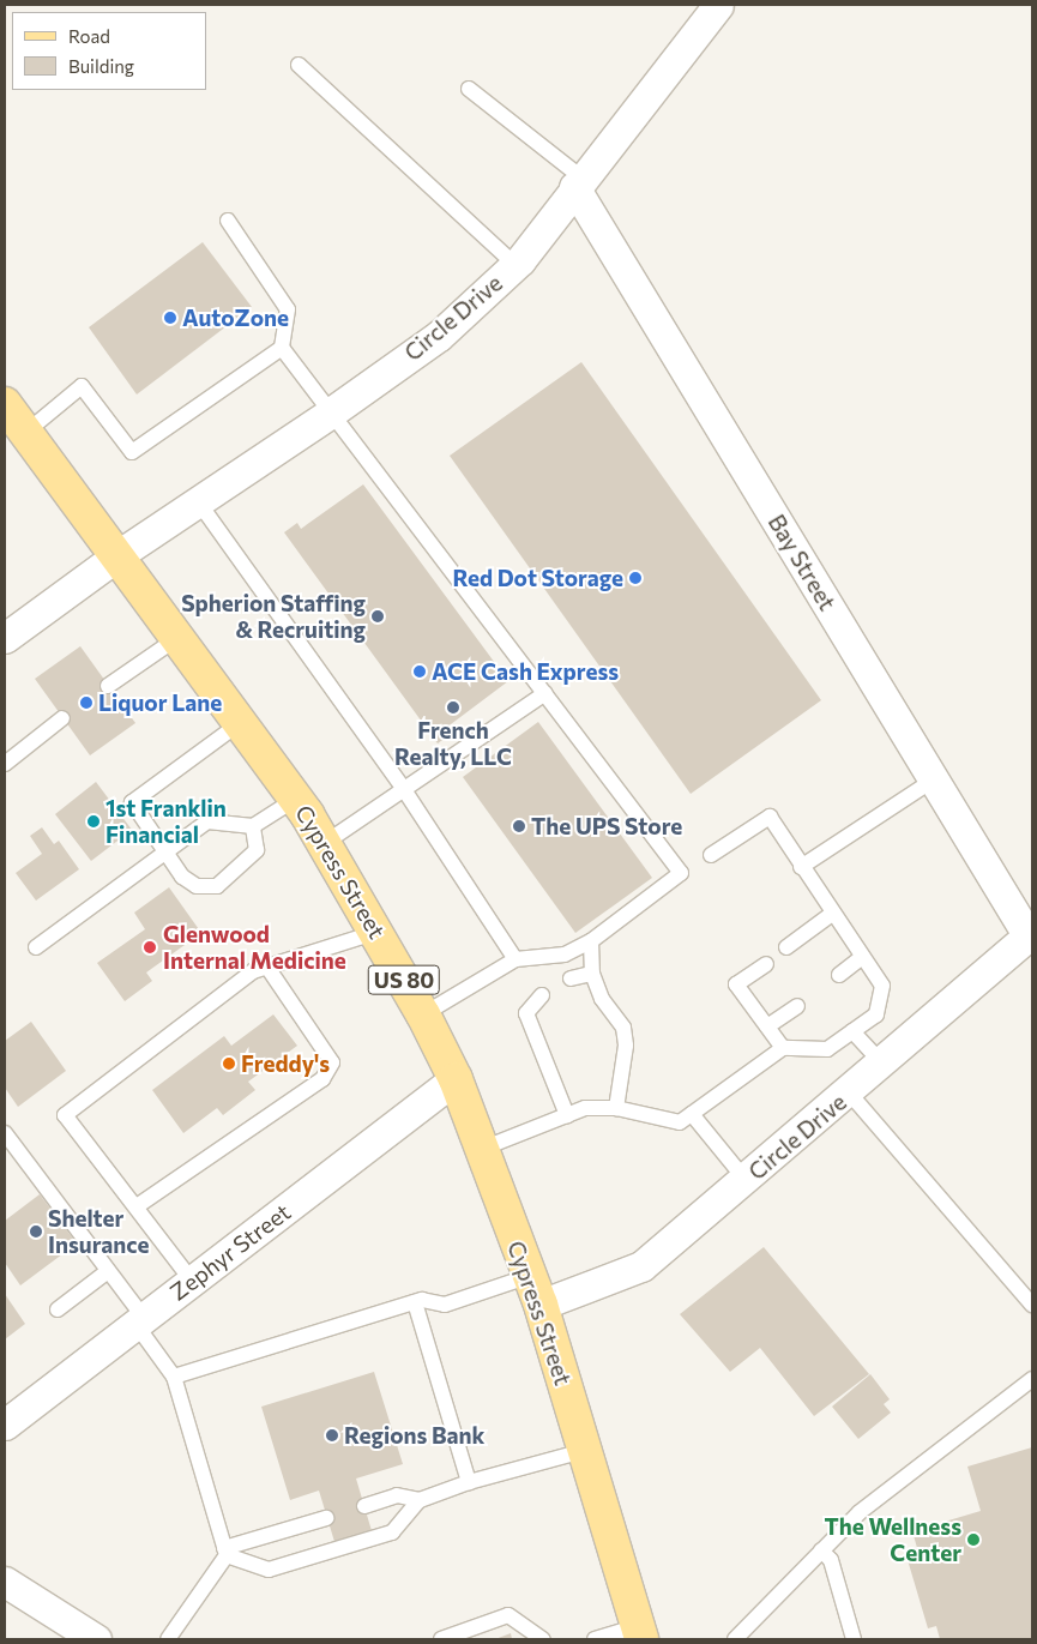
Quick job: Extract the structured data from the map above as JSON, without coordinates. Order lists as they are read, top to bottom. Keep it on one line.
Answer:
{"streets":{"main road":["Cypress Street","US 80"],"street":["Circle Drive","Bay Street","Zephyr Street"]},"crossings":[["Circle Drive","Bay Street"],["Circle Drive","Cypress Street"],["Cypress Street","Zephyr Street"]],"places":["AutoZone","Red Dot Storage","Spherion Staffing & Recruiting","ACE Cash Express","Liquor Lane","French Realty, LLC","1st Franklin Financial","The UPS Store","Glenwood Internal Medicine","Freddy's","Shelter Insurance","Regions Bank","The Wellness Center"],"legend":["Road","Building"]}
